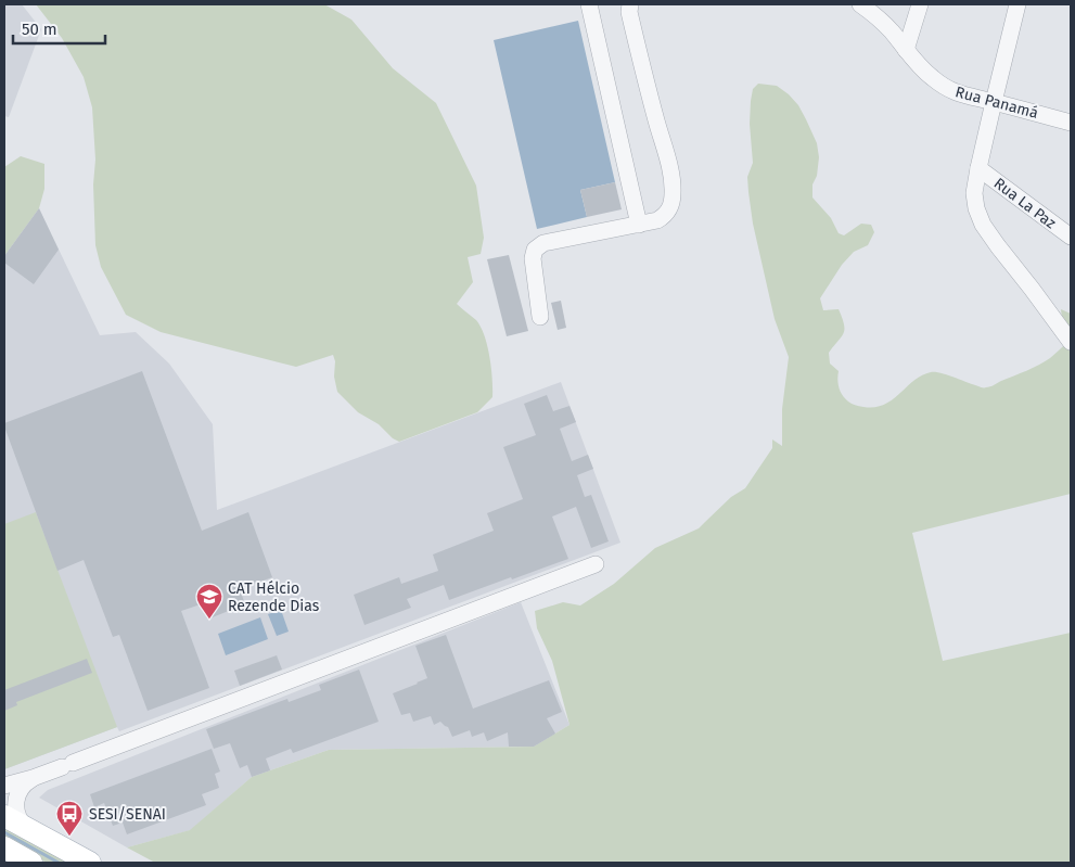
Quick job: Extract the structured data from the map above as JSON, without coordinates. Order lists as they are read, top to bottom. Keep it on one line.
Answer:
{"streets":{"street":["Rua Panamá","Rua La Paz"]},"places":{"school or university":["CAT Hélcio Rezende Dias"],"bus stop":["SESI/SENAI"]},"scale_bar":"50 m"}
